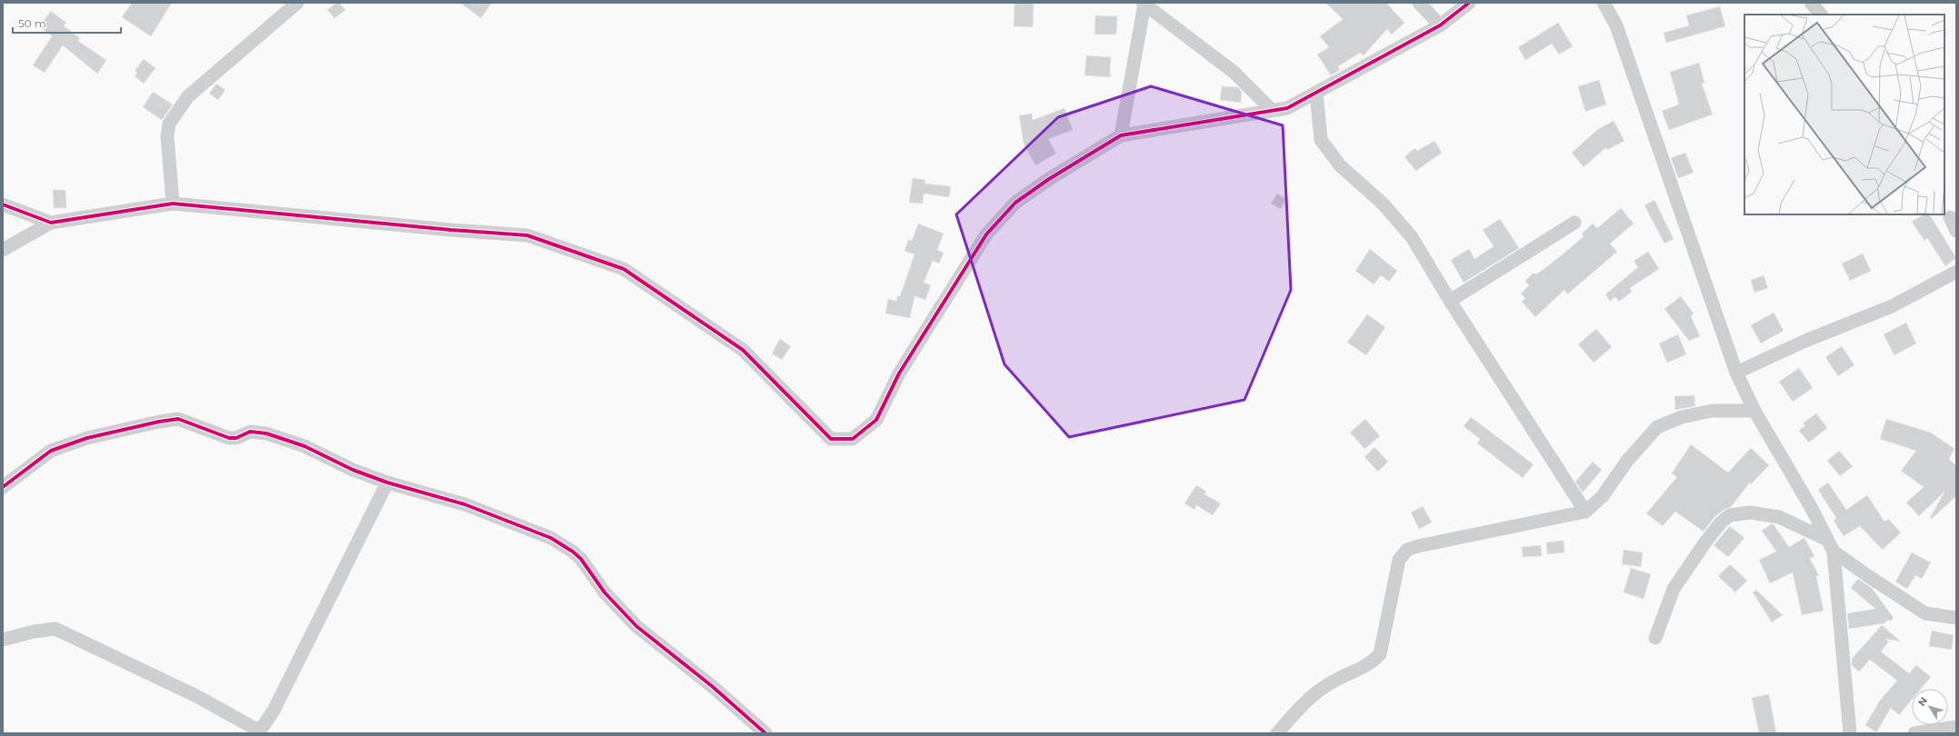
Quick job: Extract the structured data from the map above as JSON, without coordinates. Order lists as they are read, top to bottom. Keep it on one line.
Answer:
{"scale_bar":"50 m","north":"top left"}
